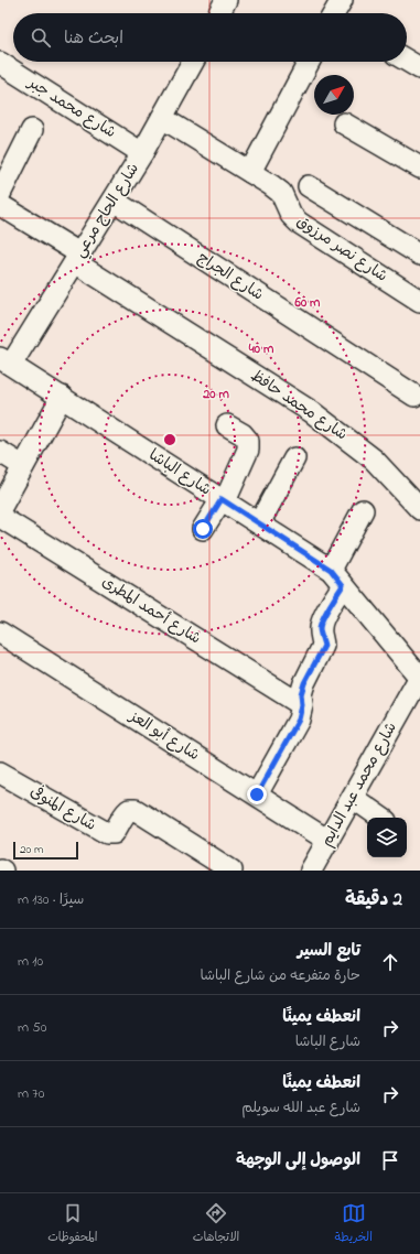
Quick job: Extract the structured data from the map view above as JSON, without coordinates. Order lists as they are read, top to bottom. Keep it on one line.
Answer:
{"streets":{"street":["شارع محمد جبر","شارع الحاج مرعي","شارع نصر مرزوق","شارع الجراج","شارع محمد حافظ","شارع الباشا","شارع أحمد المطرى","شارع أبو العز","شارع محمد عبد الدايم","شارع المنوفى"]},"crossings":[["شارع محمد جبر","شارع الحاج مرعي"],["شارع الحاج مرعي","شارع نصر مرزوق"],["شارع الحاج مرعي","شارع الجراج"],["شارع الحاج مرعي","شارع محمد حافظ"],["شارع الحاج مرعي","شارع الباشا"],["شارع الباشا","شارع محمد عبد الدايم"],["شارع أبو العز","شارع محمد عبد الدايم"]],"scale_bar":"20 m","north":"top right","page":{"search":"ابحث هنا","scale":"20 m","heading":["2 دقيقة","سيرًا · 130 m"],"list":[["تابع السير","حارة متفرعه من شارع الباشا","10 m"],["انعطف يمينًا","شارع الباشا","50 m"],["انعطف يمينًا","شارع عبد الله سويلم","70 m"],"الوصول إلى الوجهة"],"nav":["الخريطة","الاتجاهات","المحفوظات"]},"rings":["60 m","40 m","20 m"]}
